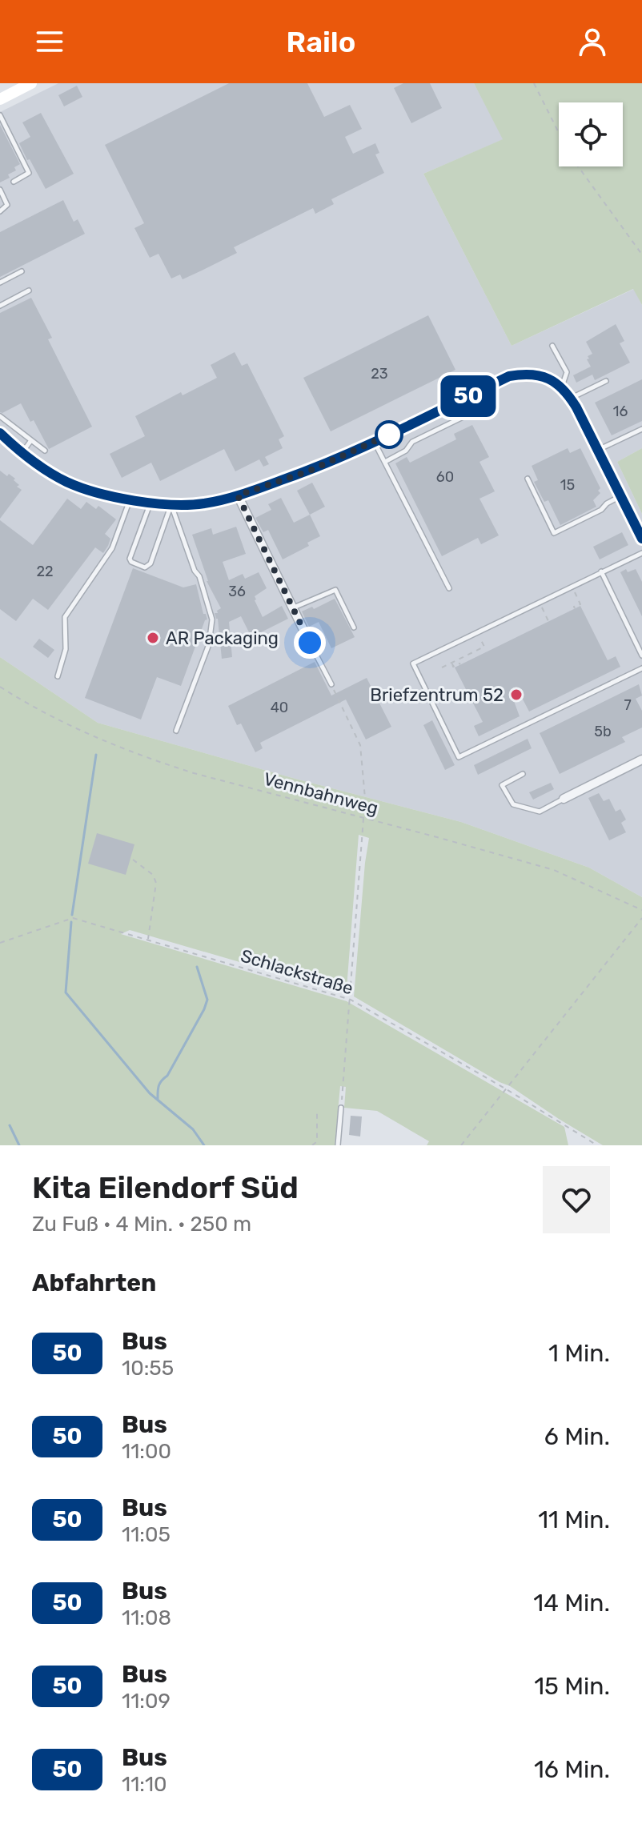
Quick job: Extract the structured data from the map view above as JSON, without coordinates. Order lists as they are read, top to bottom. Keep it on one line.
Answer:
{"streets":{"path":["Vennbahnweg","Schlackstraße"]},"places":["AR Packaging","Briefzentrum 52"],"lines":["bus line 50"],"house_numbers":["23","16","60","15","22","36","7","40","5b"],"page":{"header":"Railo","on_map":"50","heading":[["Kita Eilendorf Süd","Zu Fuß · 4 Min. · 250 m"],"Abfahrten"],"list":[{"mark":"50","name":"Bus","note":"10:55","value":"1 Min."},{"mark":"50","name":"Bus","note":"11:00","value":"6 Min."},{"mark":"50","name":"Bus","note":"11:05","value":"11 Min."},{"mark":"50","name":"Bus","note":"11:08","value":"14 Min."},{"mark":"50","name":"Bus","note":"11:09","value":"15 Min."},{"mark":"50","name":"Bus","note":"11:10","value":"16 Min."}]}}
